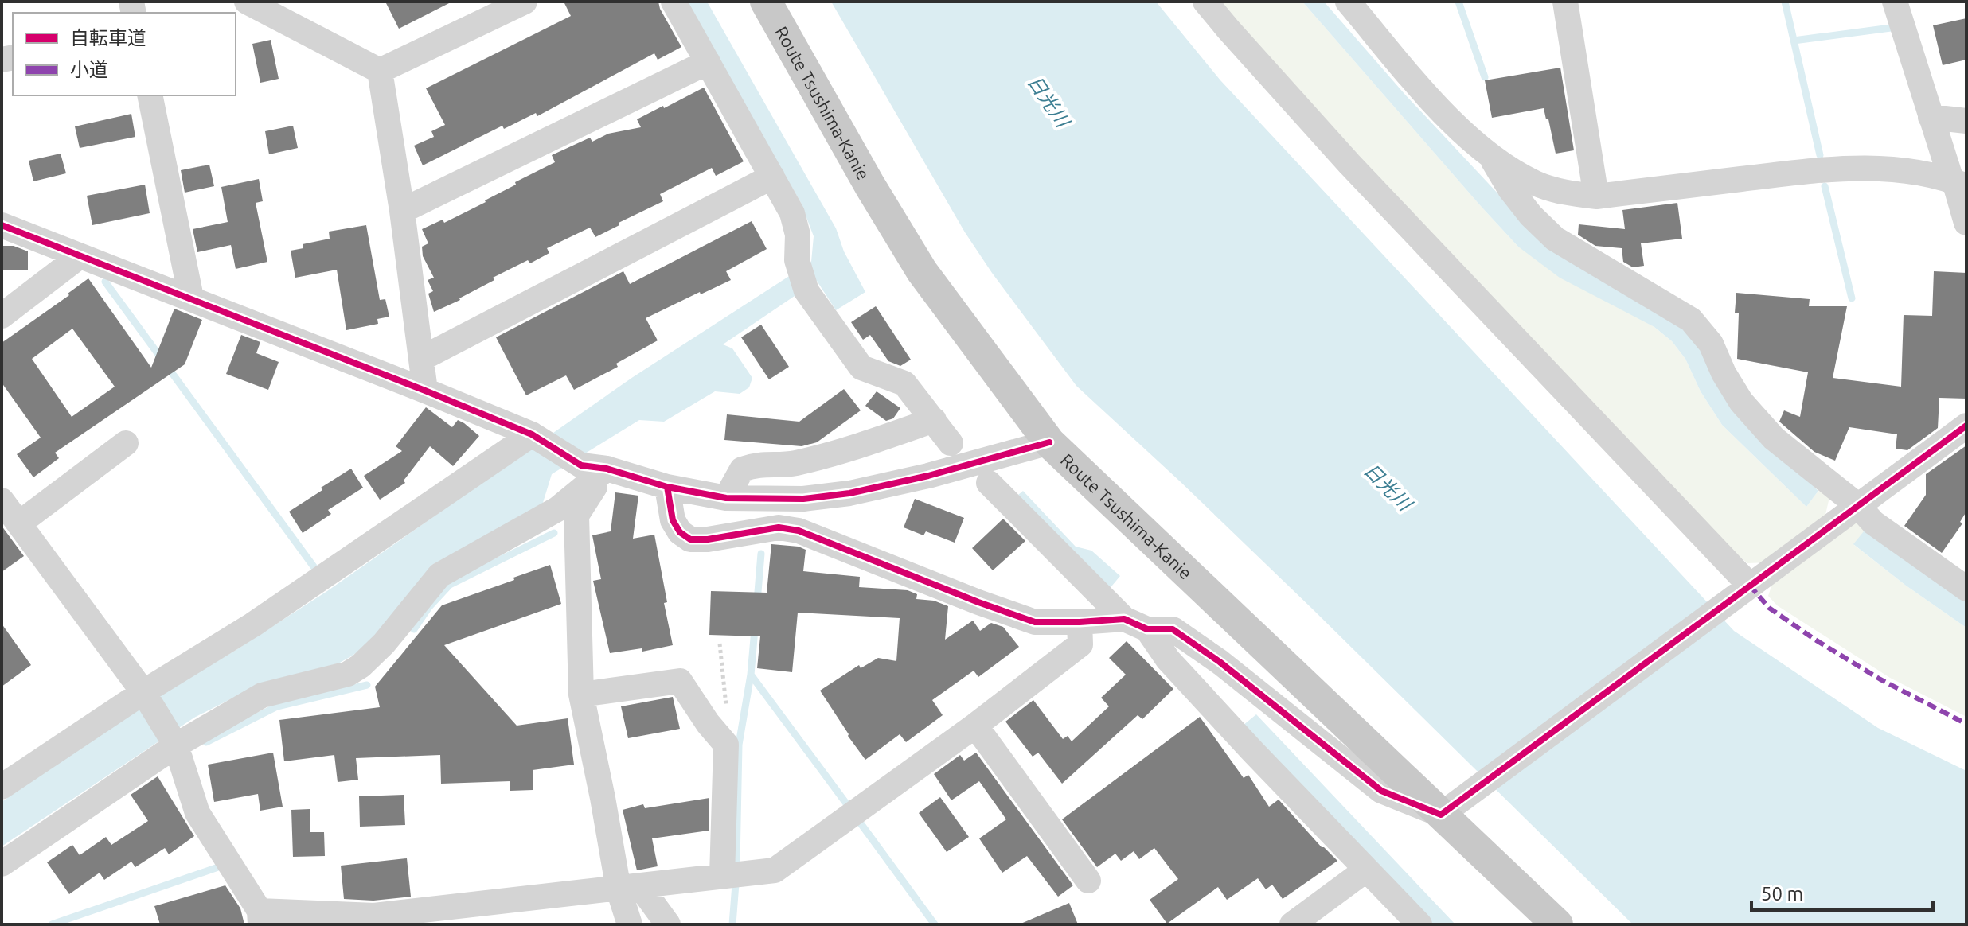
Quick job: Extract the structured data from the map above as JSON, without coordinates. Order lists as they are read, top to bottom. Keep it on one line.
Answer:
{"streets":{"main road":["Route Tsushima-Kanie"]},"water":["日光川"],"legend":["自転車道","小道"],"scale_bar":"50 m"}
